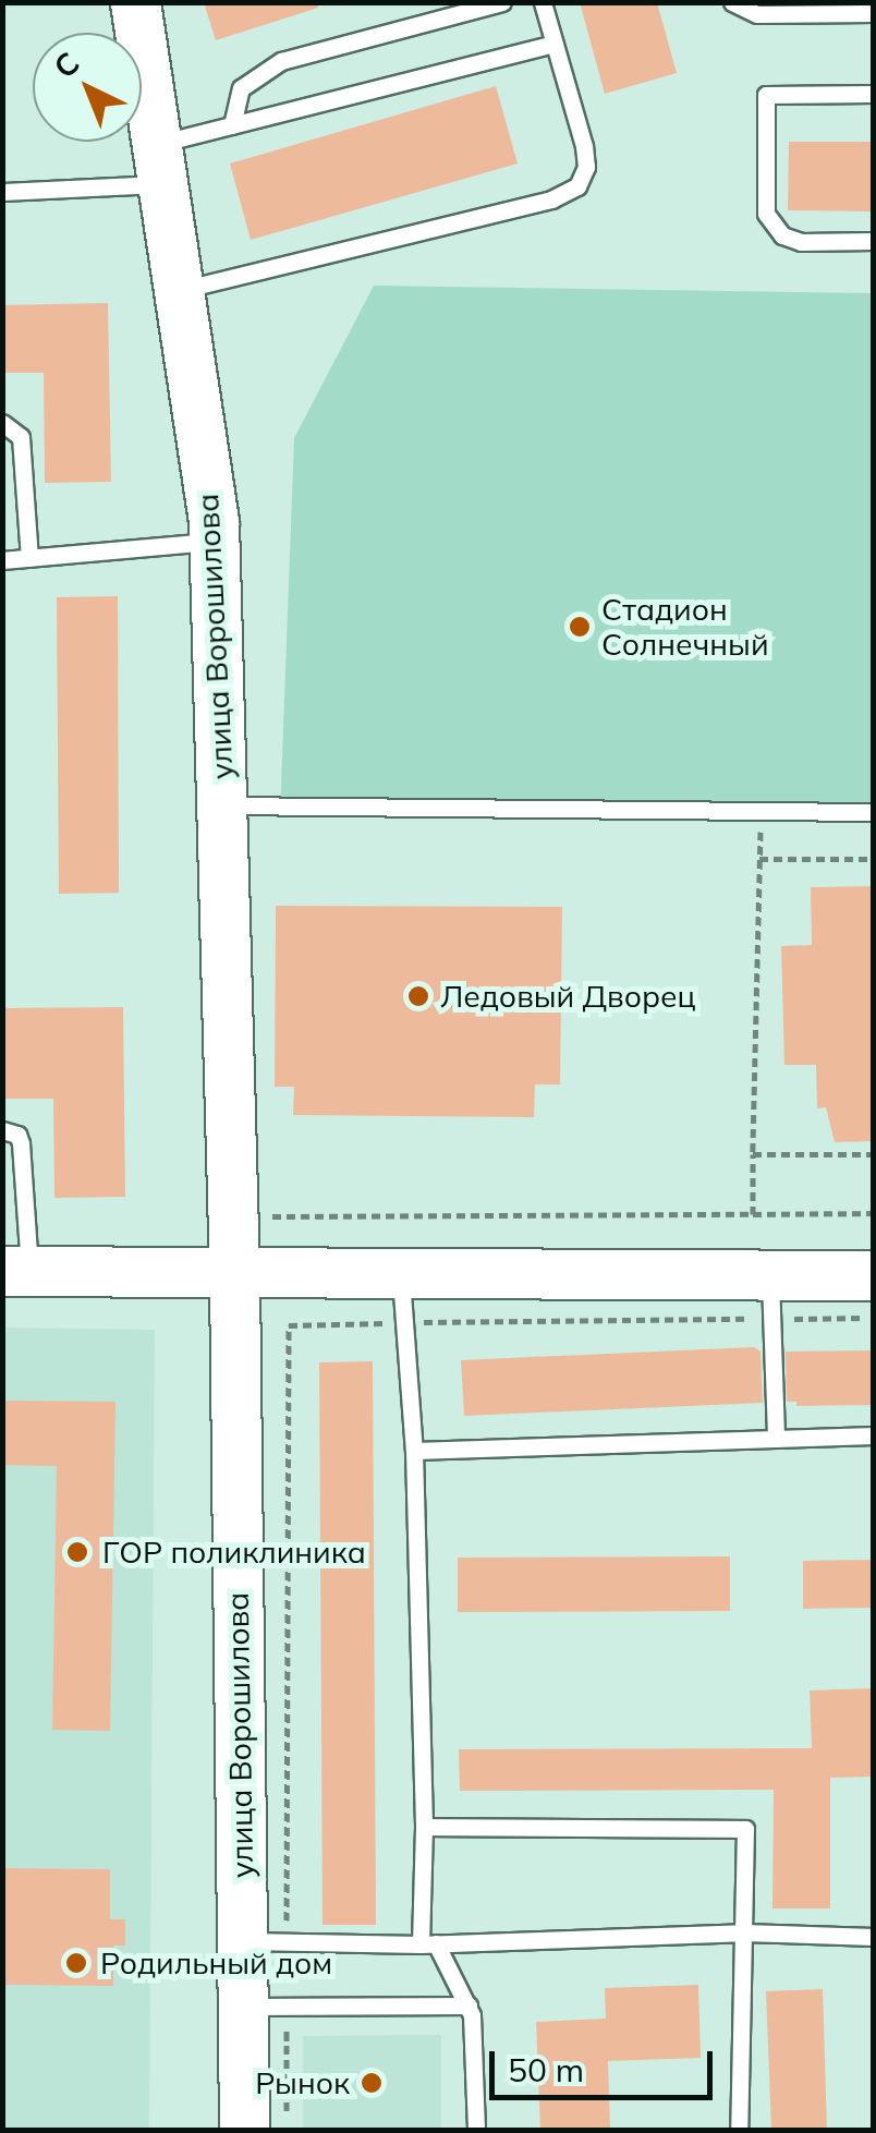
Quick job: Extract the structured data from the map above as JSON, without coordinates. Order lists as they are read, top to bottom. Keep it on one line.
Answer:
{"streets":{"main road":["улица Ворошилова"]},"places":["Стадион Солнечный","Ледовый Дворец","ГОР поликлиника","Родильный дом","Рынок"],"scale_bar":"50 m","north":"top left"}
